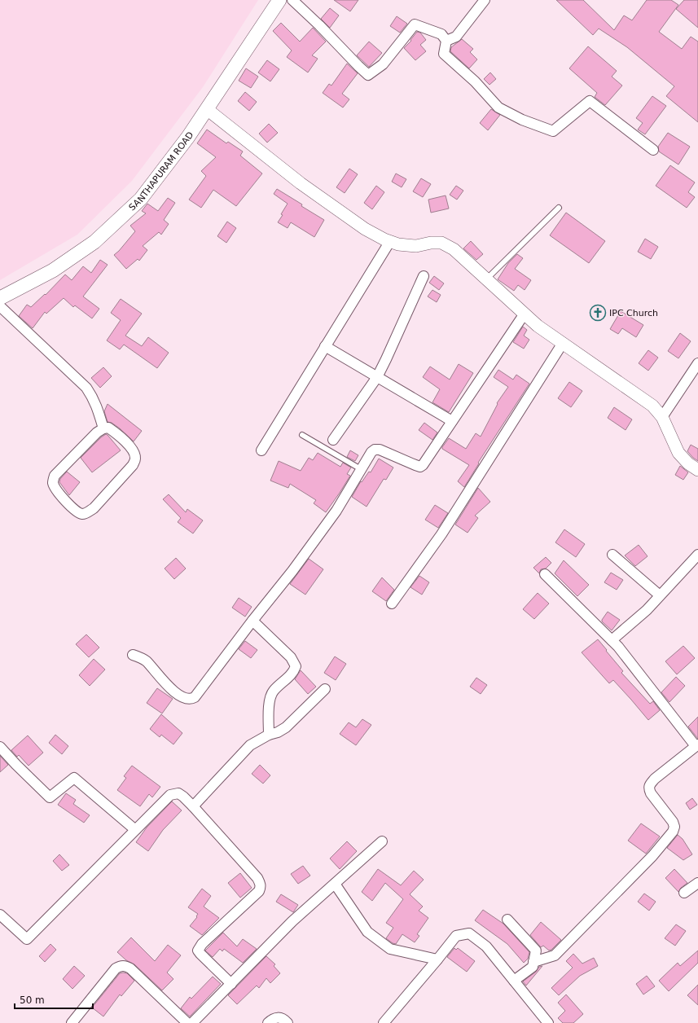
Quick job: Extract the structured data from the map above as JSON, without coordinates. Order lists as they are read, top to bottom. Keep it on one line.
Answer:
{"streets":{"main road":["SANTHAPURAM ROAD"]},"places":{"church":["IPC Church"]},"scale_bar":"50 m"}
